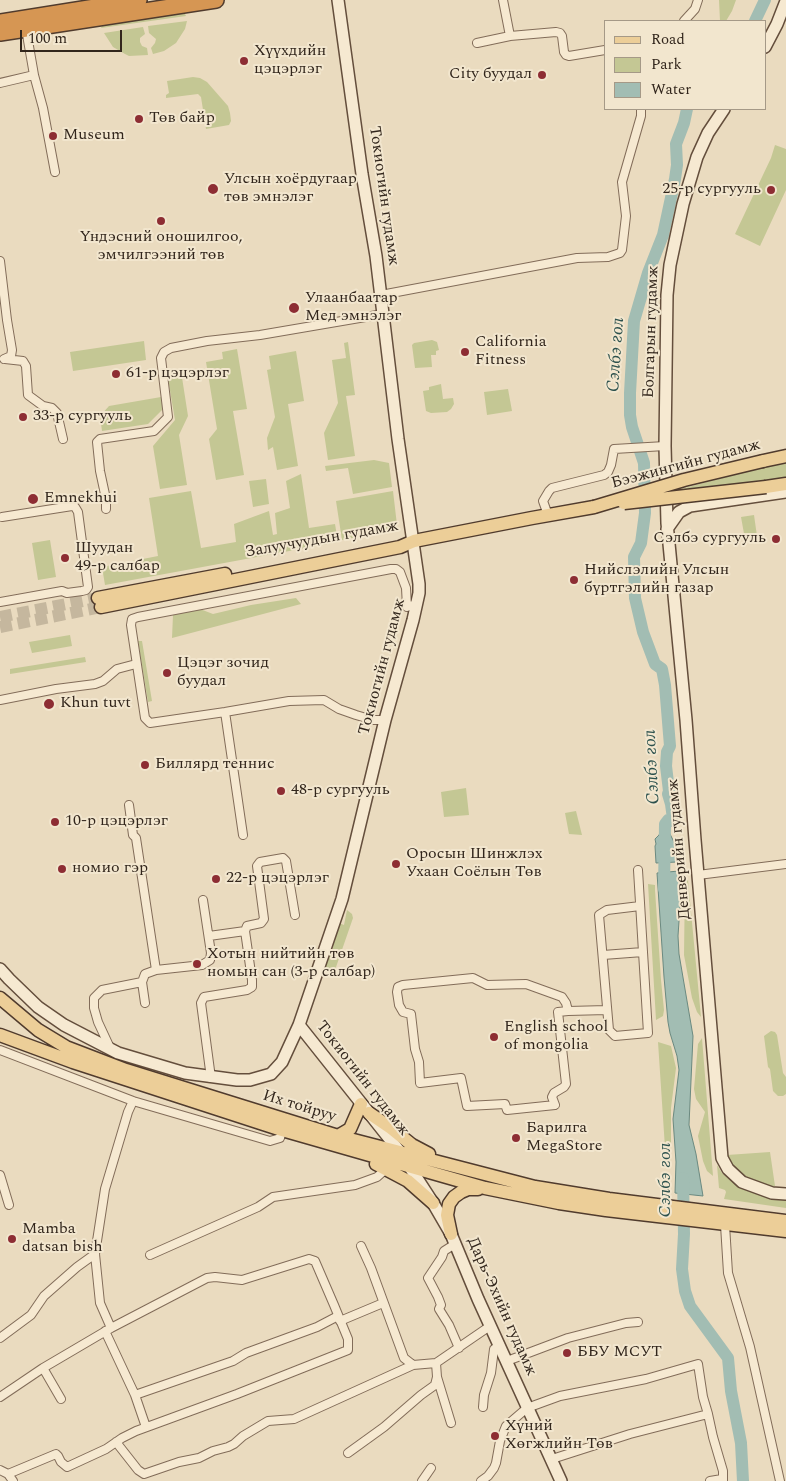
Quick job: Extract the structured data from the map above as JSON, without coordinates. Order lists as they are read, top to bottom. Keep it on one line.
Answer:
{"streets":{"main road":["Бээжингийн гудамж","Залуучуудын гудамж","Их тойруу"],"street":["Токиогийн гудамж","Болгарын гудамж","Денверийн гудамж","Дарь-Эхийн гудамж"]},"crossings":[["Токиогийн гудамж","Бээжингийн гудамж"],["Токиогийн гудамж","Залуучуудын гудамж"],["Токиогийн гудамж","Их тойруу"],["Токиогийн гудамж","Дарь-Эхийн гудамж"],["Болгарын гудамж","Денверийн гудамж"],["Бээжингийн гудамж","Залуучуудын гудамж"],["Их тойруу","Дарь-Эхийн гудамж"]],"water":["Сэлбэ гол"],"places":["Хүүхдийн цэцэрлэг","City буудал","Төв байр","Museum","Улсын хоёрдугаар төв эмнэлэг","25-р сургууль","Үндэсний оношилгоо, эмчилгээний төв","Улаанбаатар Мед эмнэлэг","California Fitness","61-р цэцэрлэг","33-р сургууль","Emnekhui","Сэлбэ сургууль","Шуудан 49-р салбар","Нийслэлийн Улсын бүртгэлийн газар","Цэцэг зочид буудал","Khun tuvt","Биллярд теннис","48-р сургууль","10-р цэцэрлэг","Оросын Шинжлэх Ухаан Соёлын Төв","номио гэр","22-р цэцэрлэг","Хотын нийтийн төв номын сан (3-р салбар)","English school of mongolia","Барилга MegaStore","Mamba datsan bish","ББУ МСУТ","Хүний Хөгжлийн Төв"],"legend":["Road","Park","Water"],"scale_bar":"100 m"}
